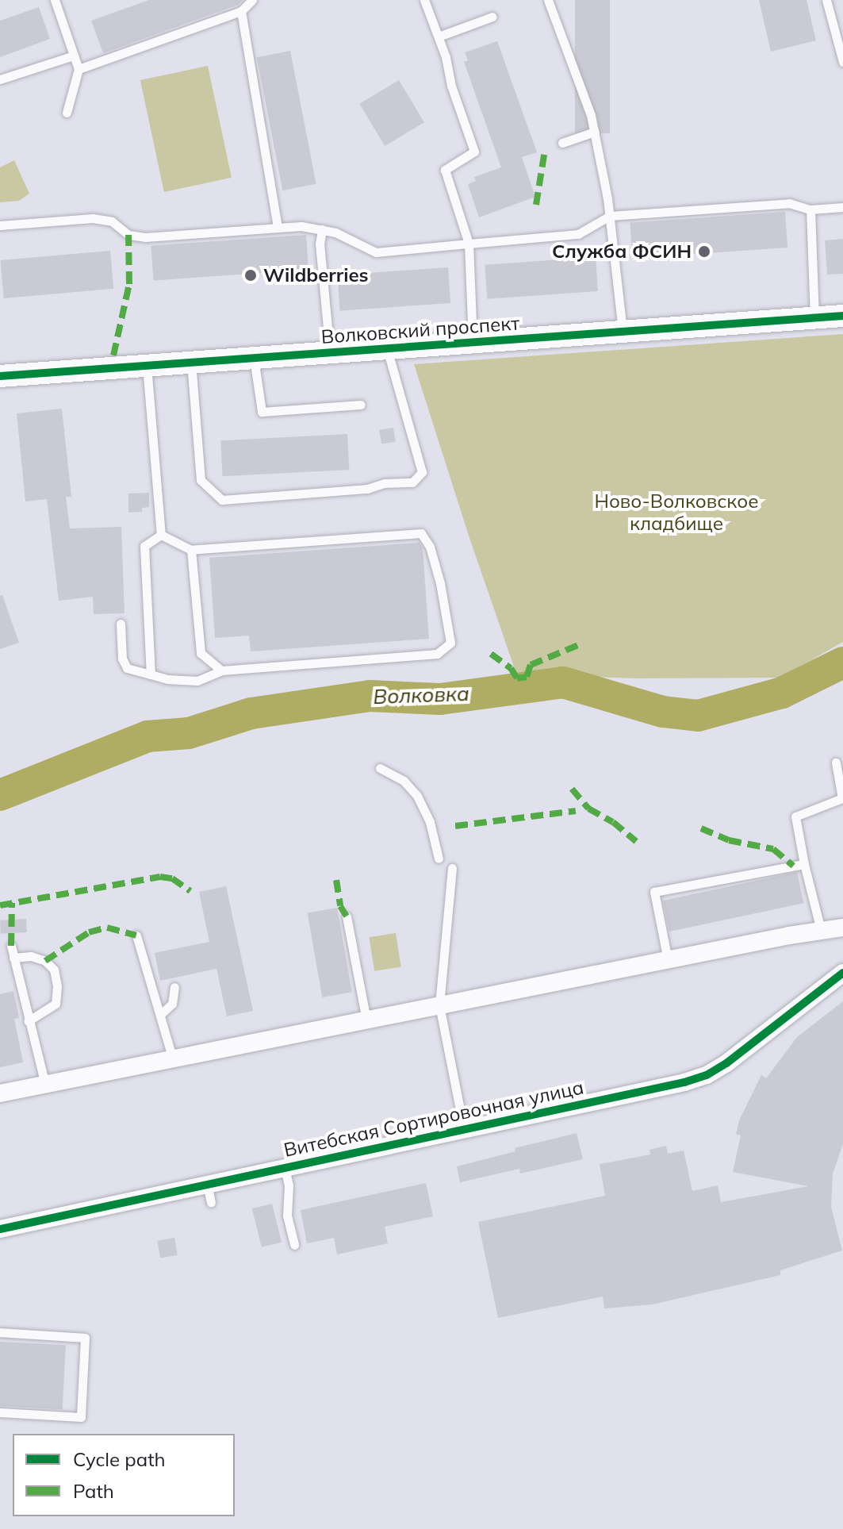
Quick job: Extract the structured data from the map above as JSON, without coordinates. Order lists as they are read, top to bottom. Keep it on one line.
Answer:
{"streets":{"street":["Волковский проспект","Витебская Сортировочная улица"]},"water":["Волковка"],"parks":["Ново-Волковское кладбище"],"places":["Служба ФСИН","Wildberries"],"legend":["Cycle path","Path"]}
